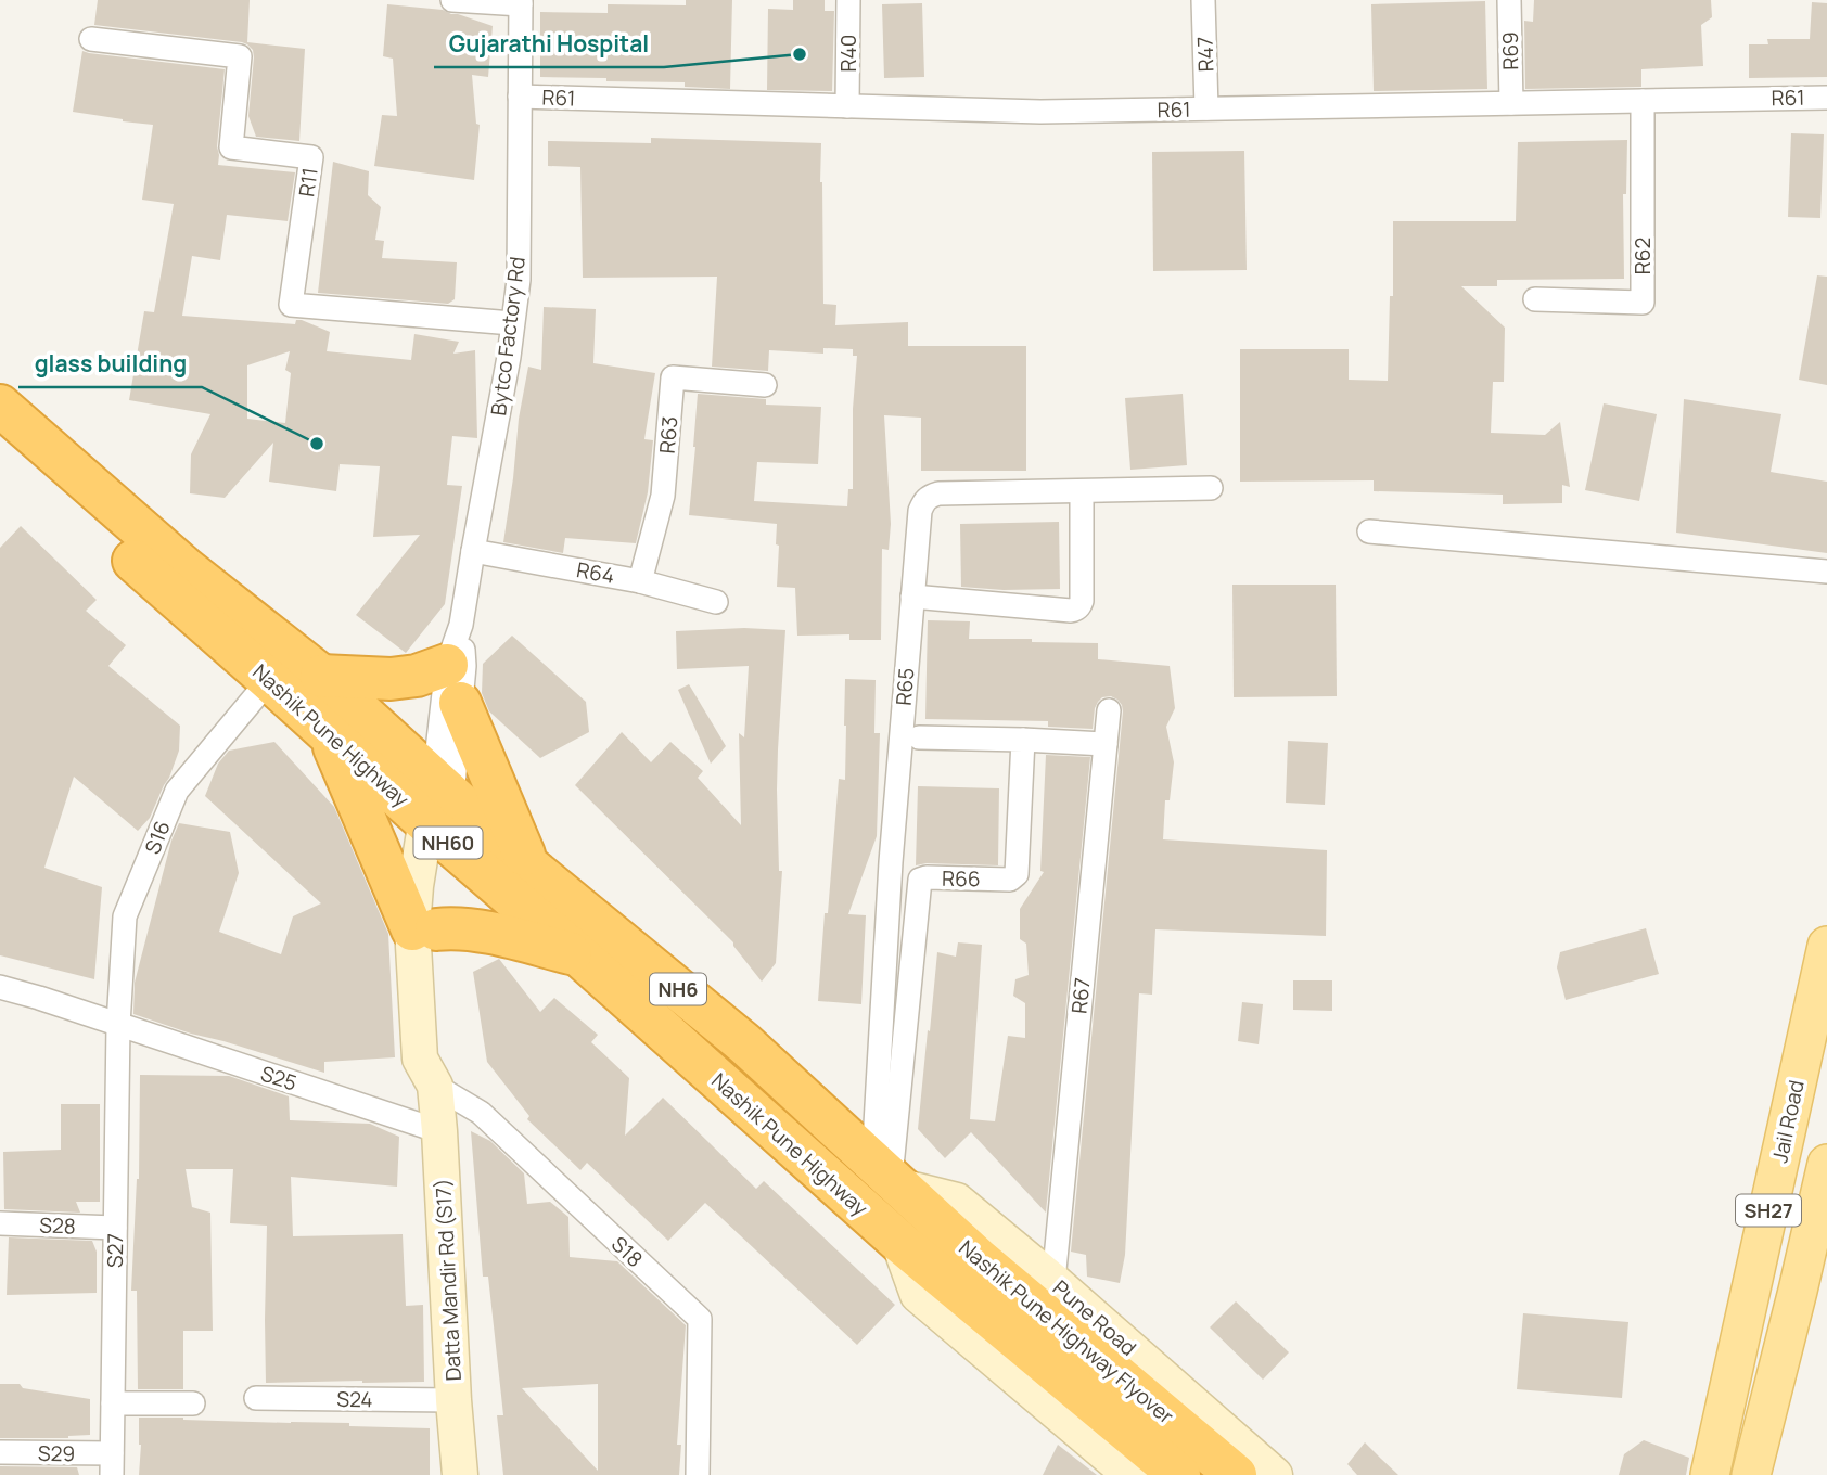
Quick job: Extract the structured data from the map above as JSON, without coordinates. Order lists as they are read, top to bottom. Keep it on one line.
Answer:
{"streets":{"highway":["Nashik Pune Highway","NH60","NH6","Nashik Pune Highway Flyover"],"main road":["Jail Road","SH27","Datta Mandir Rd (S17)","Pune Road"],"street":["R69","R40","R47","R61","R11","R62","Bytco Factory Rd","R63","R64","R65","S16","R66","R67","S25","S28","S27","S18","S24","S29"]},"crossings":[["R69","R61"],["R40","R61"],["R47","R61"],["R61","R62"],["R61","Bytco Factory Rd"],["R11","Bytco Factory Rd"],["Bytco Factory Rd","R64"],["Bytco Factory Rd","Nashik Pune Highway"],["Bytco Factory Rd","Datta Mandir Rd (S17)"],["R63","R64"],["R65","Nashik Pune Highway"],["R65","R66"],["R65","Pune Road"],["R65","Nashik Pune Highway Flyover"],["Nashik Pune Highway","S16"],["Nashik Pune Highway","R66"],["Nashik Pune Highway","Datta Mandir Rd (S17)"],["Nashik Pune Highway","Pune Road"],["Nashik Pune Highway","Nashik Pune Highway Flyover"],["S16","S25"],["S16","S27"],["R66","Pune Road"],["R66","Nashik Pune Highway Flyover"],["R67","Pune Road"],["S25","S27"],["S25","Datta Mandir Rd (S17)"],["S28","S27"],["S27","S29"],["S18","Datta Mandir Rd (S17)"],["Datta Mandir Rd (S17)","S24"],["Pune Road","Nashik Pune Highway Flyover"]],"places":["Gujarathi Hospital","glass building"]}
